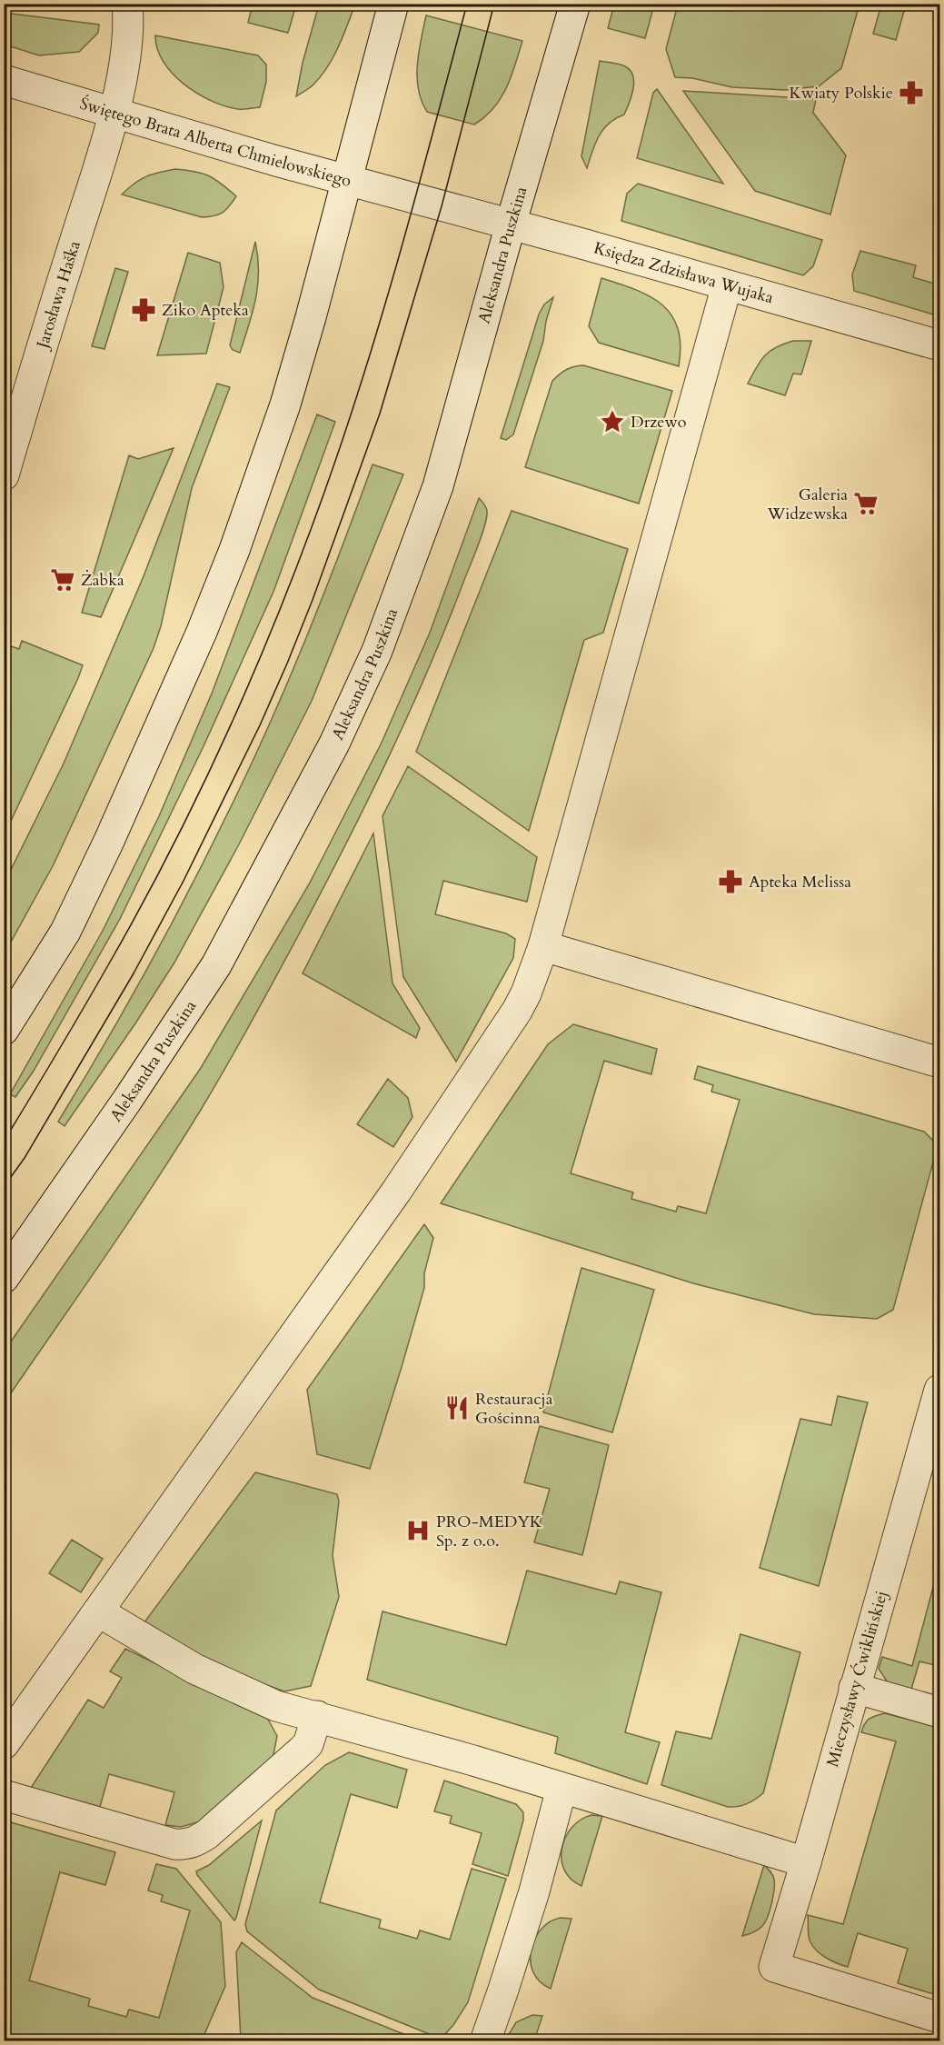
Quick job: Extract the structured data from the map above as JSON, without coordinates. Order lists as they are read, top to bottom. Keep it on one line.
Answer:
{"streets":{"street":["Świętego Brata Alberta Chmielowskiego","Aleksandra Puszkina","Księdza Zdzisława Wujaka","Jarosława Haška","Mieczysławy Ćwiklińskiej"]},"crossings":[["Świętego Brata Alberta Chmielowskiego","Księdza Zdzisława Wujaka"],["Świętego Brata Alberta Chmielowskiego","Jarosława Haška"],["Aleksandra Puszkina","Księdza Zdzisława Wujaka"]],"places":{"pharmacy":["Kwiaty Polskie","Ziko Apteka","Apteka Melissa"],"place":["Drzewo"],"supermarket":["Galeria Widzewska","Żabka"],"restaurant":["Restauracja Gościnna"],"hospital":["PRO-MEDYK Sp. z o.o."]}}
